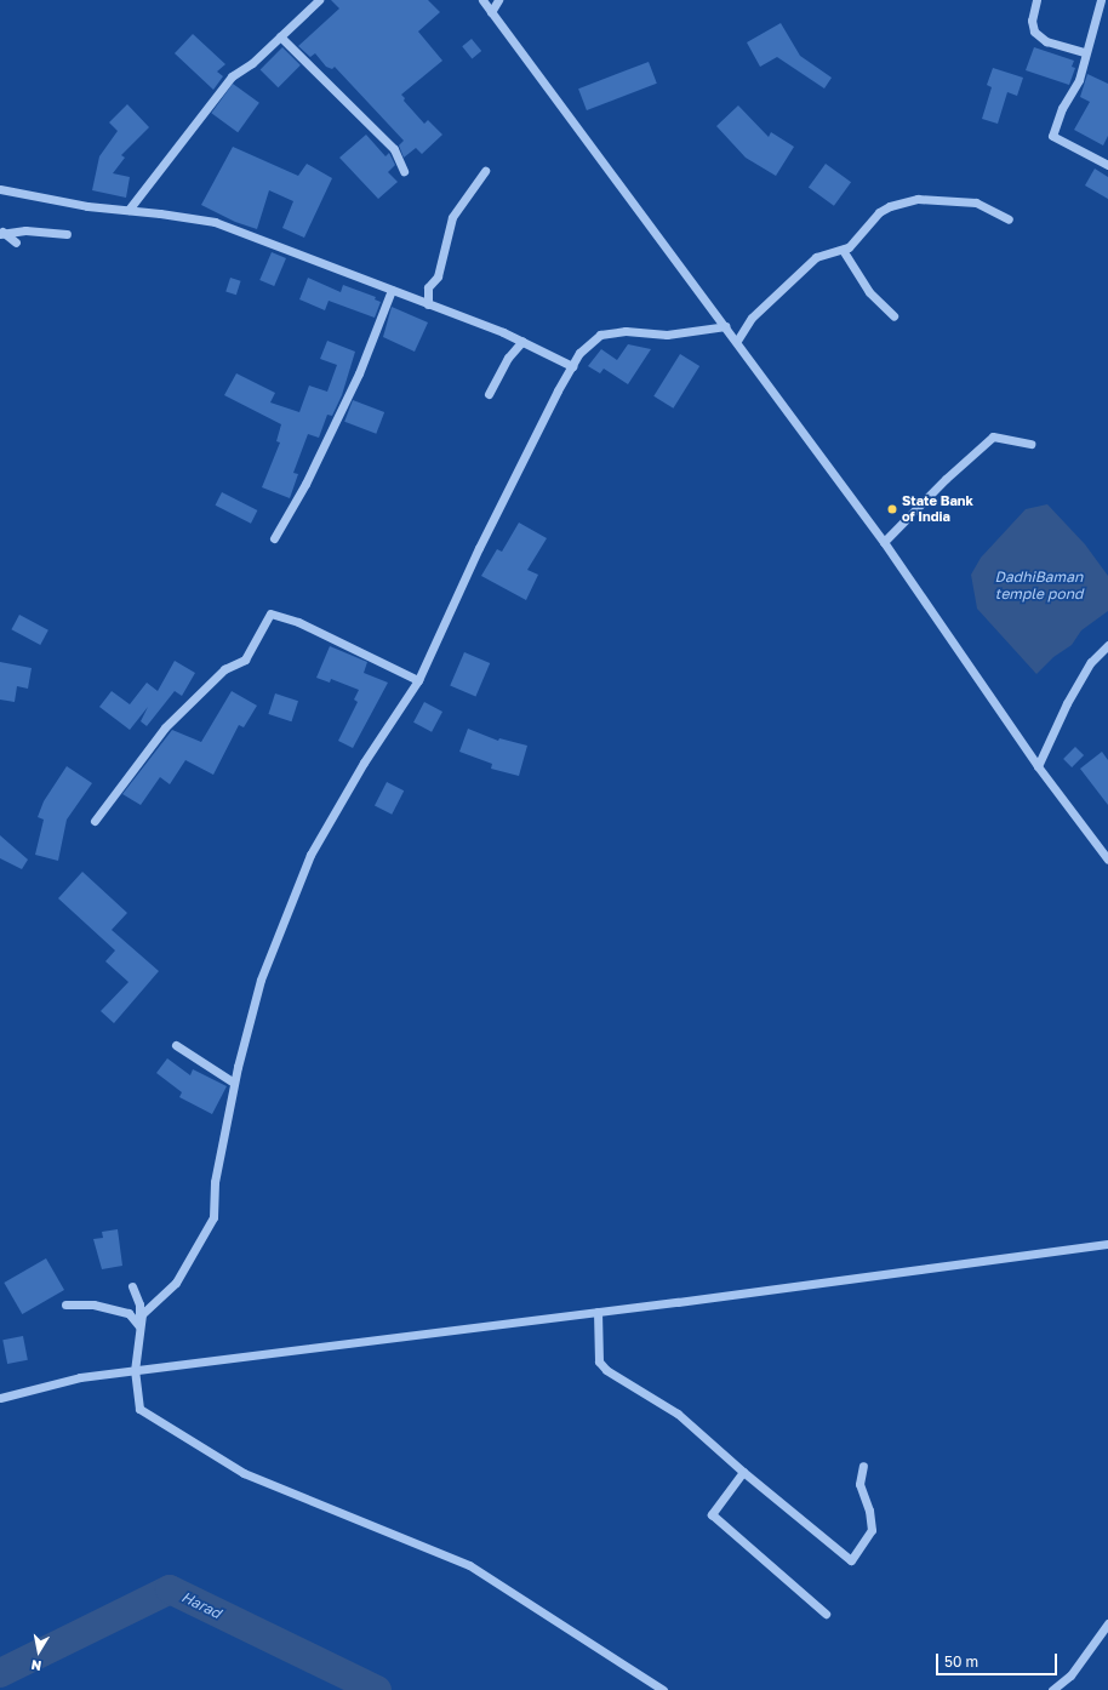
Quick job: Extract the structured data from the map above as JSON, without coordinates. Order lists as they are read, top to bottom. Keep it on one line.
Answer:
{"water":["DadhiBaman temple pond","Harad"],"places":["State Bank of India"],"scale_bar":"50 m","north":"bottom"}
